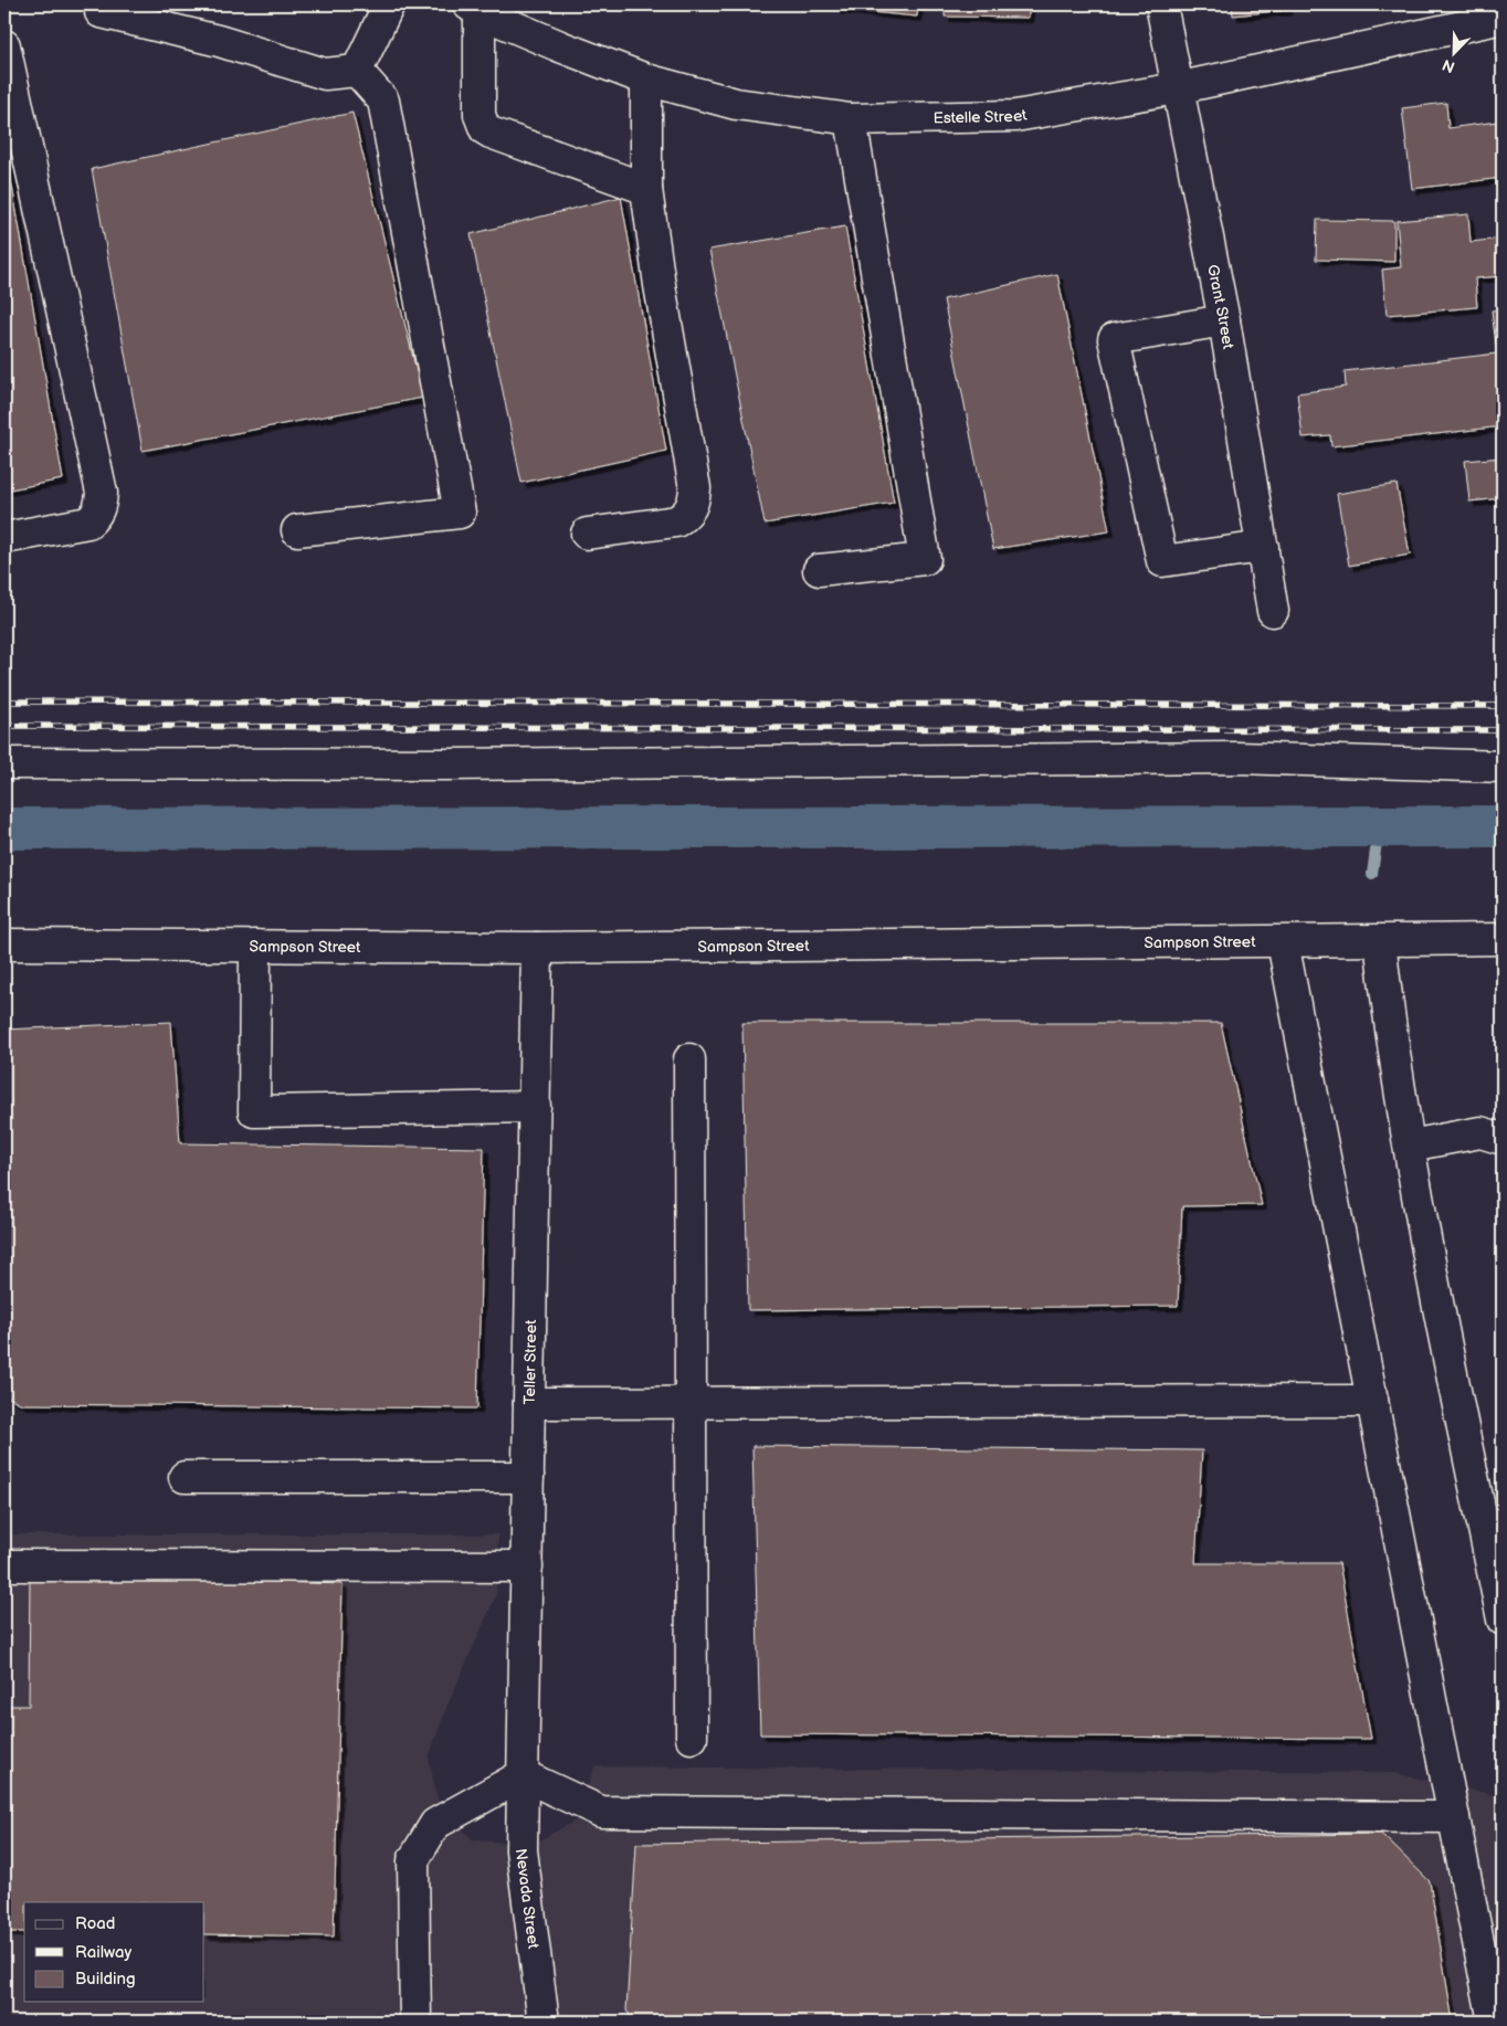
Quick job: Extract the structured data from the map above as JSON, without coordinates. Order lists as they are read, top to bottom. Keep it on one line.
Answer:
{"streets":{"street":["Estelle Street","Grant Street","Sampson Street","Teller Street","Nevada Street"]},"crossings":[["Estelle Street","Grant Street"],["Sampson Street","Teller Street"],["Teller Street","Nevada Street"]],"legend":["Road","Railway","Building"],"north":"bottom left"}
